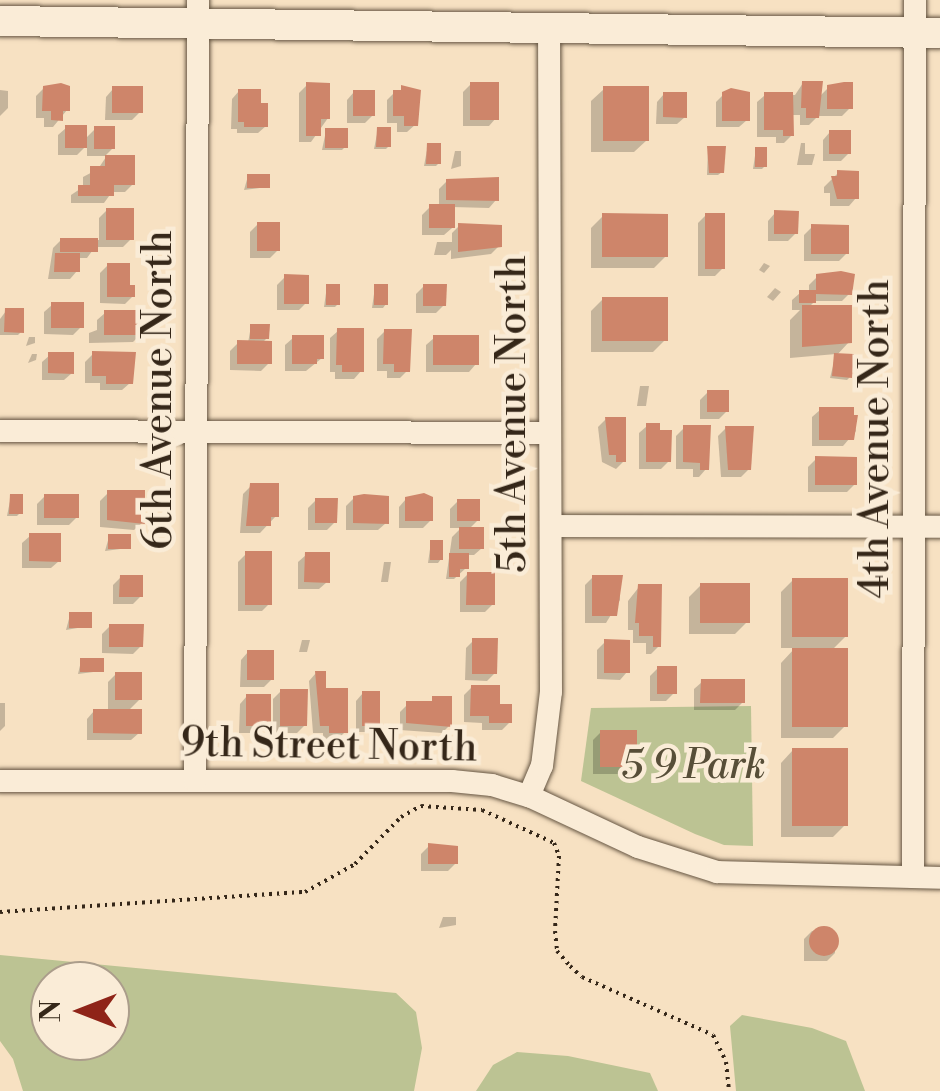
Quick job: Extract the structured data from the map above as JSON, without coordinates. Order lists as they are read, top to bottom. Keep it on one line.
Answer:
{"streets":{"street":["6th Avenue North","5th Avenue North","4th Avenue North","9th Street North"]},"crossings":[["6th Avenue North","9th Street North"],["5th Avenue North","9th Street North"],["4th Avenue North","9th Street North"]],"parks":["5 9 Park"],"north":"left"}
